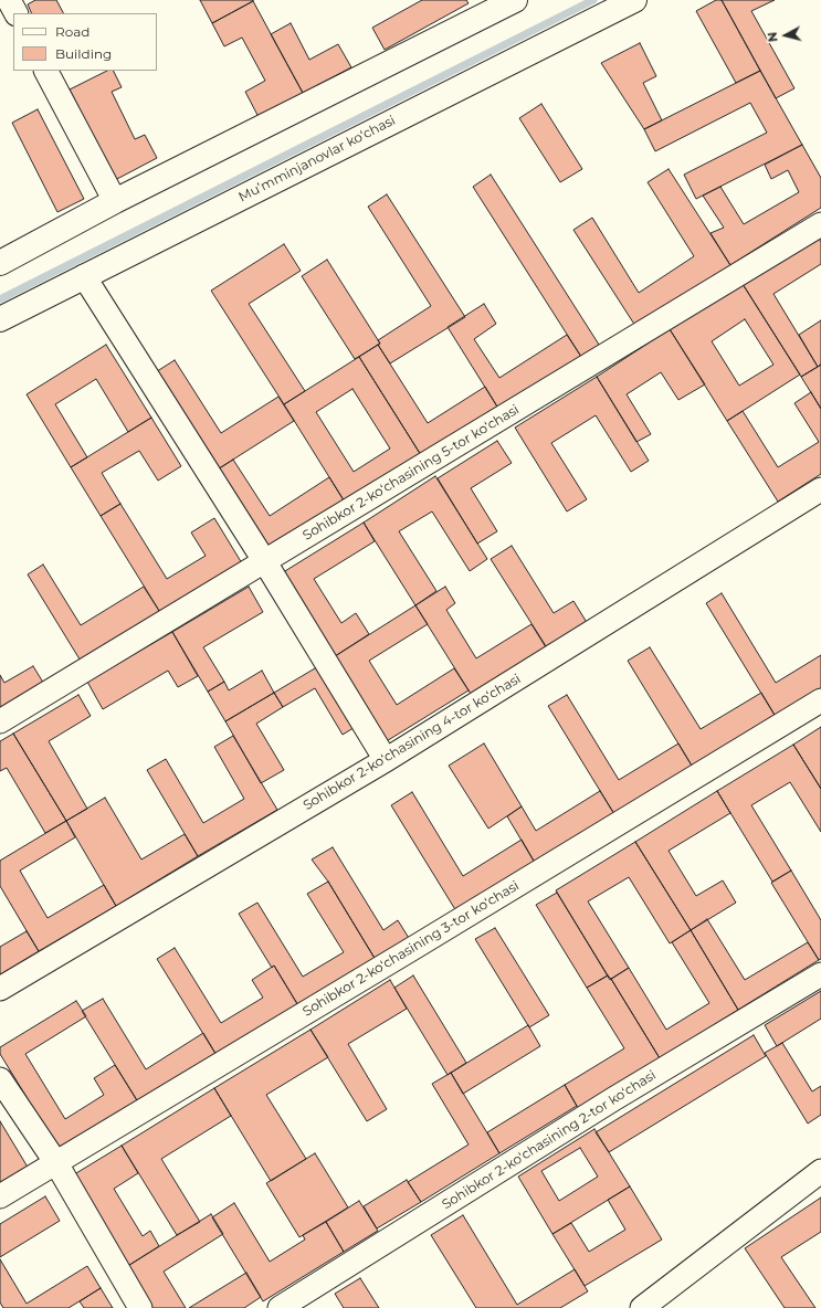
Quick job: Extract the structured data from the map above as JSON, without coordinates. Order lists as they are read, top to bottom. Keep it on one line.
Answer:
{"streets":{"main road":["Mu’mminjanovlar ko‘chasi"],"street":["Sohibkor 2-ko‘chasining 5-tor ko‘chasi","Sohibkor 2-ko‘chasining 4-tor ko‘chasi","Sohibkor 2-ko‘chasining 3-tor ko‘chasi","Sohibkor 2-ko‘chasining 2-tor ko‘chasi"]},"legend":["Road","Building"],"north":"left"}
